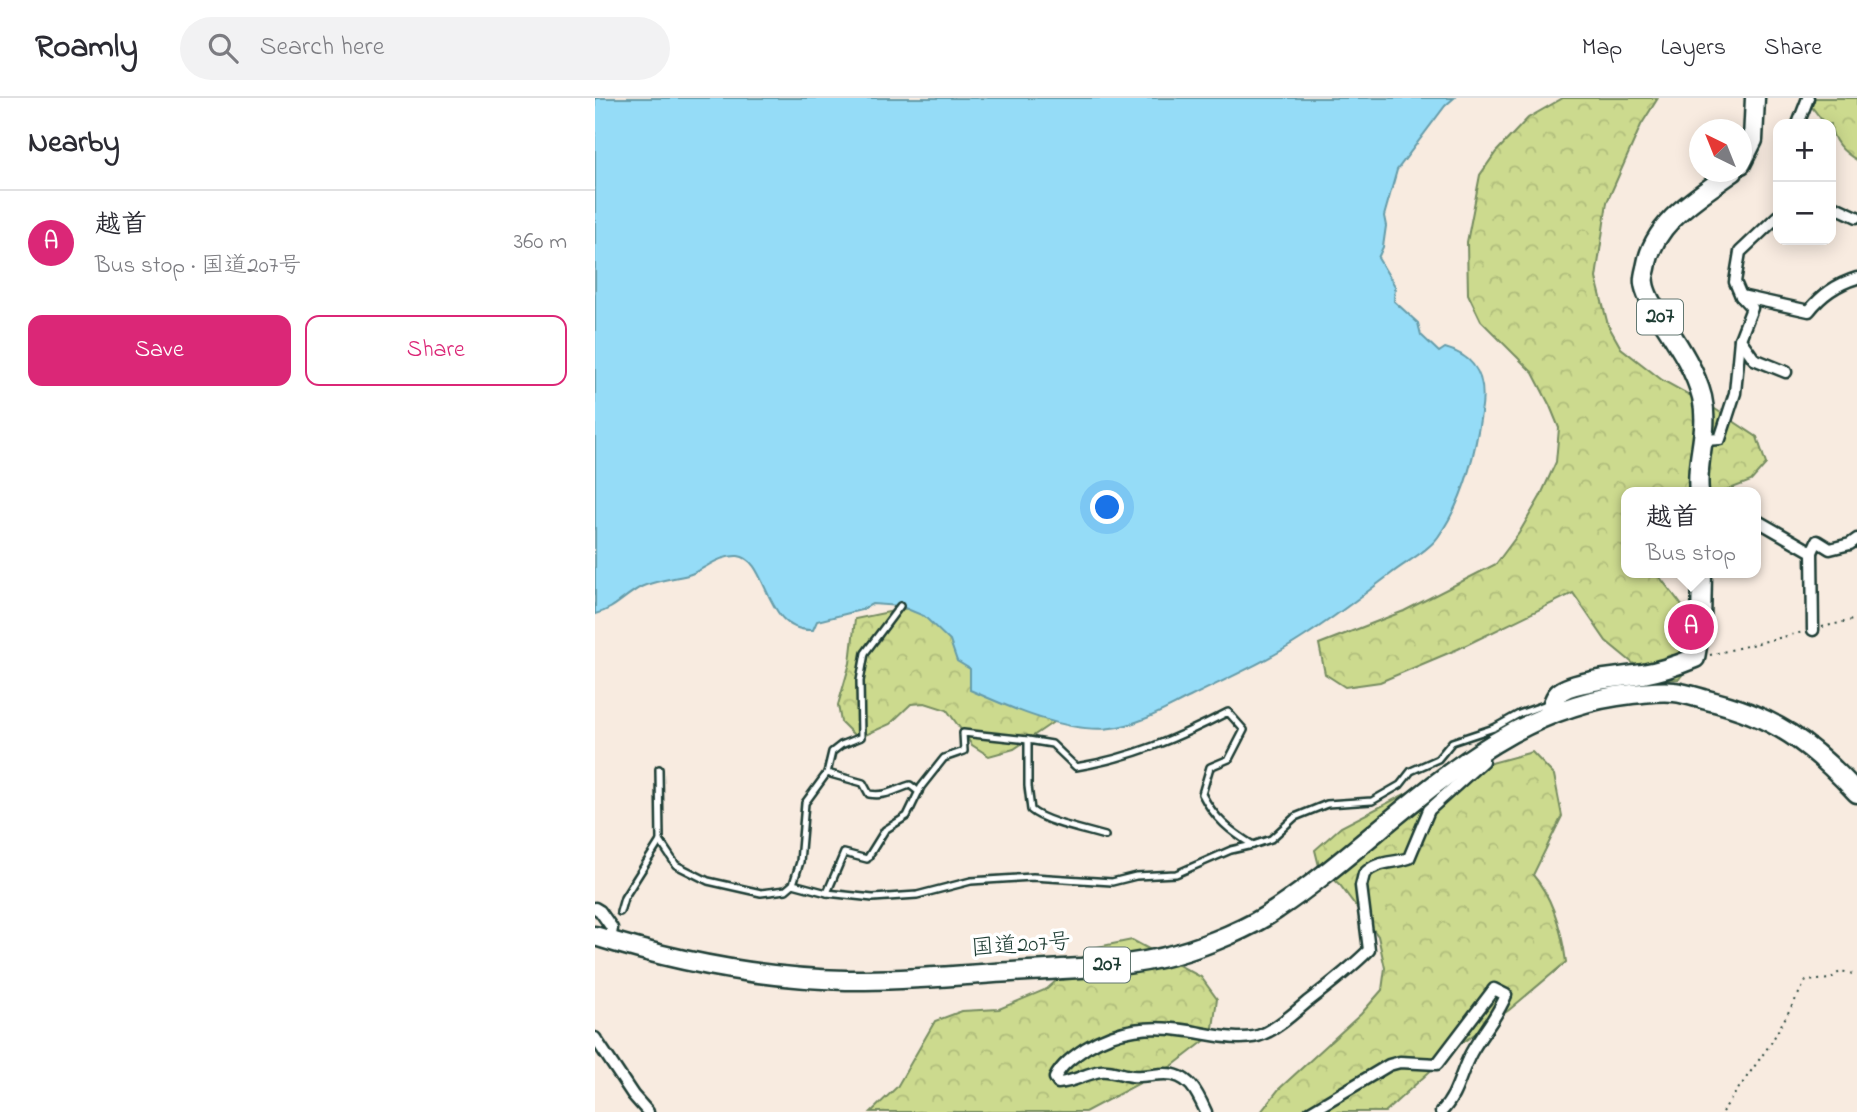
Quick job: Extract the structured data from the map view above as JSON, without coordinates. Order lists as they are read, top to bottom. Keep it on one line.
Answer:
{"streets":{"highway":["207","国道207号"]},"north":"top left","page":{"header":"Roamly","search":"Search here","nav":["Map","Layers","Share"],"heading":"Nearby","map_buttons":["+","−"],"list":[{"mark":"A","name":"越首","note":"Bus stop · 国道207号","value":"360 m"}],"buttons":["Save","Share"],"popup":["越首","Bus stop"],"pins":"A"}}
